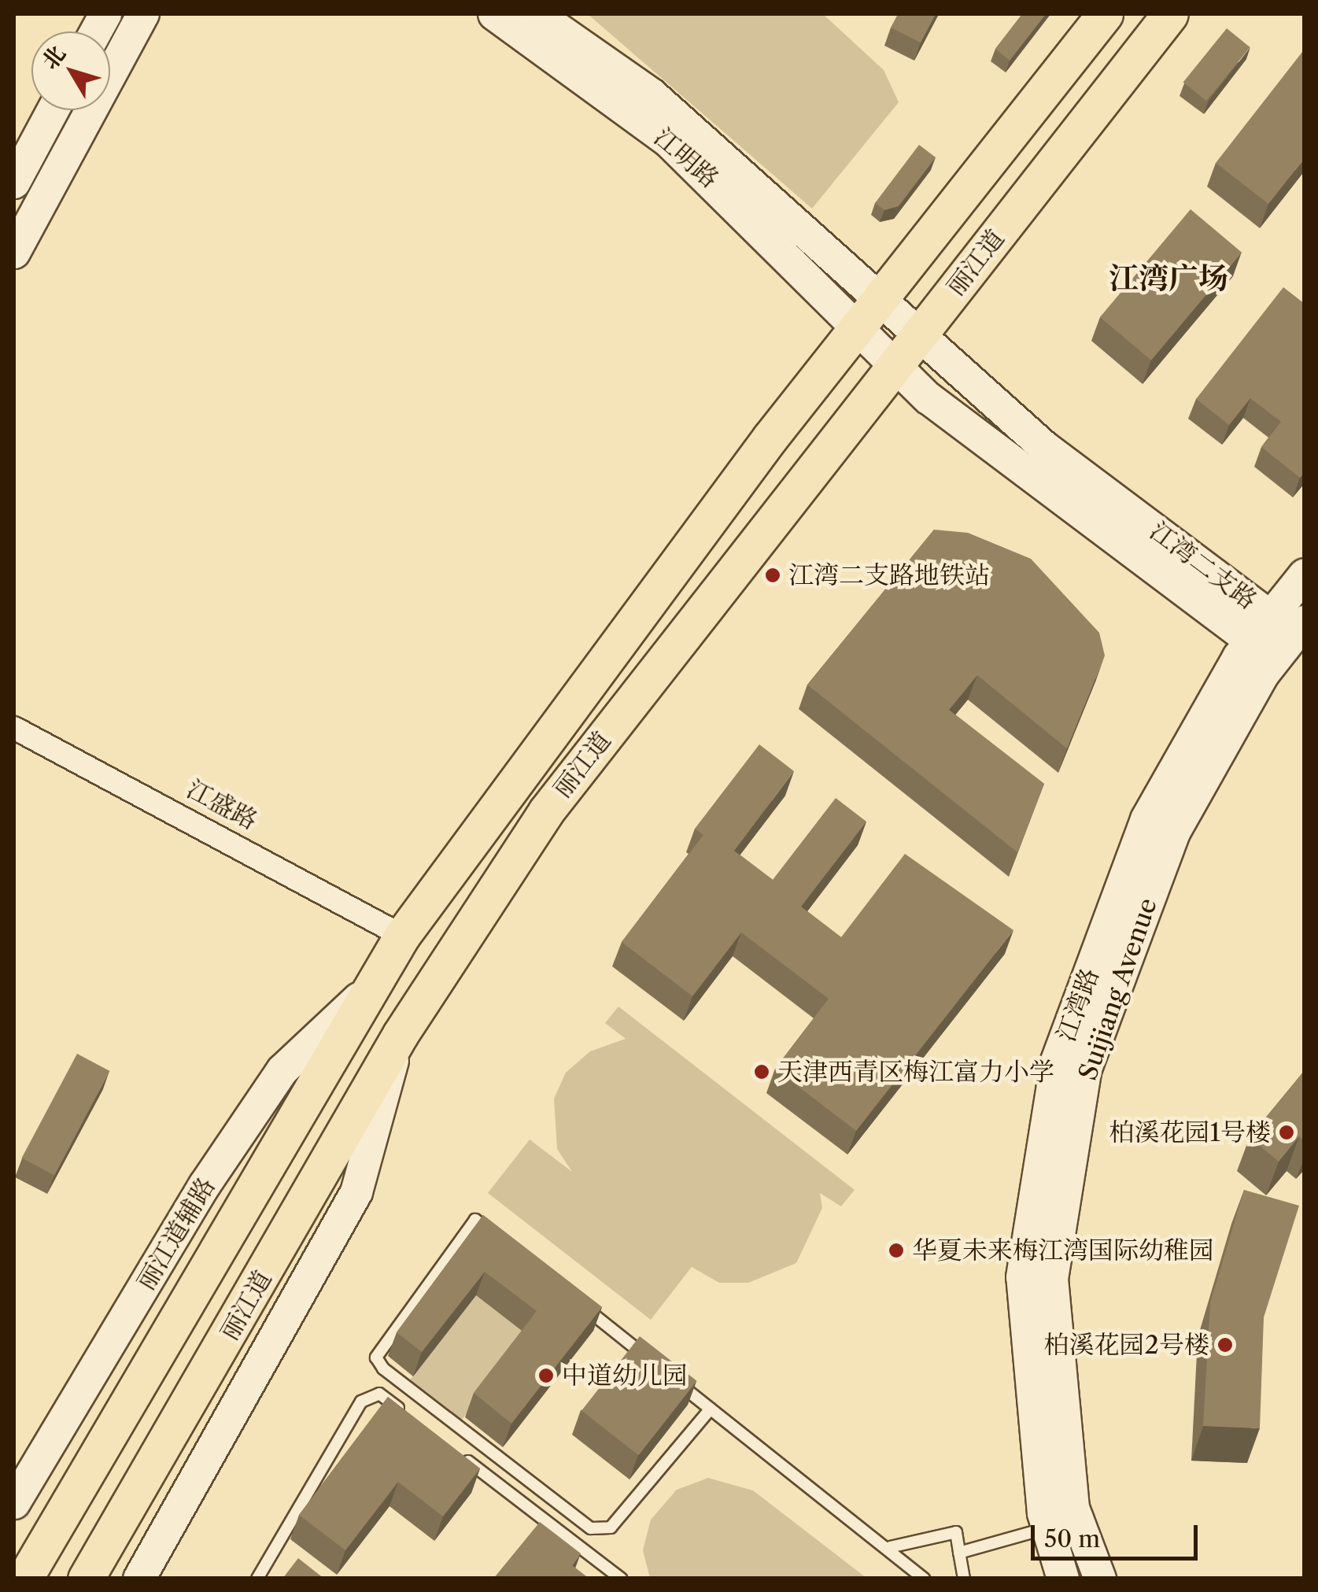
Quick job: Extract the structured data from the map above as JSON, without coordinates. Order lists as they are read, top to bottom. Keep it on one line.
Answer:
{"streets":{"main road":["丽江道"],"street":["江明路","江湾二支路","江盛路","Suijiang Avenue","江湾路","丽江道辅路"]},"crossings":[["江明路","丽江道"],["江明路","江湾二支路"],["丽江道","江湾二支路"],["丽江道","江盛路"],["丽江道","丽江道辅路"],["江湾二支路","Suijiang Avenue"],["江湾二支路","江湾路"]],"districts":["江湾广场"],"places":["江湾二支路地铁站","天津西青区梅江富力小学","柏溪花园1号楼","华夏未来梅江湾国际幼稚园","柏溪花园2号楼","中道幼儿园"],"scale_bar":"50 m","north":"top left"}
